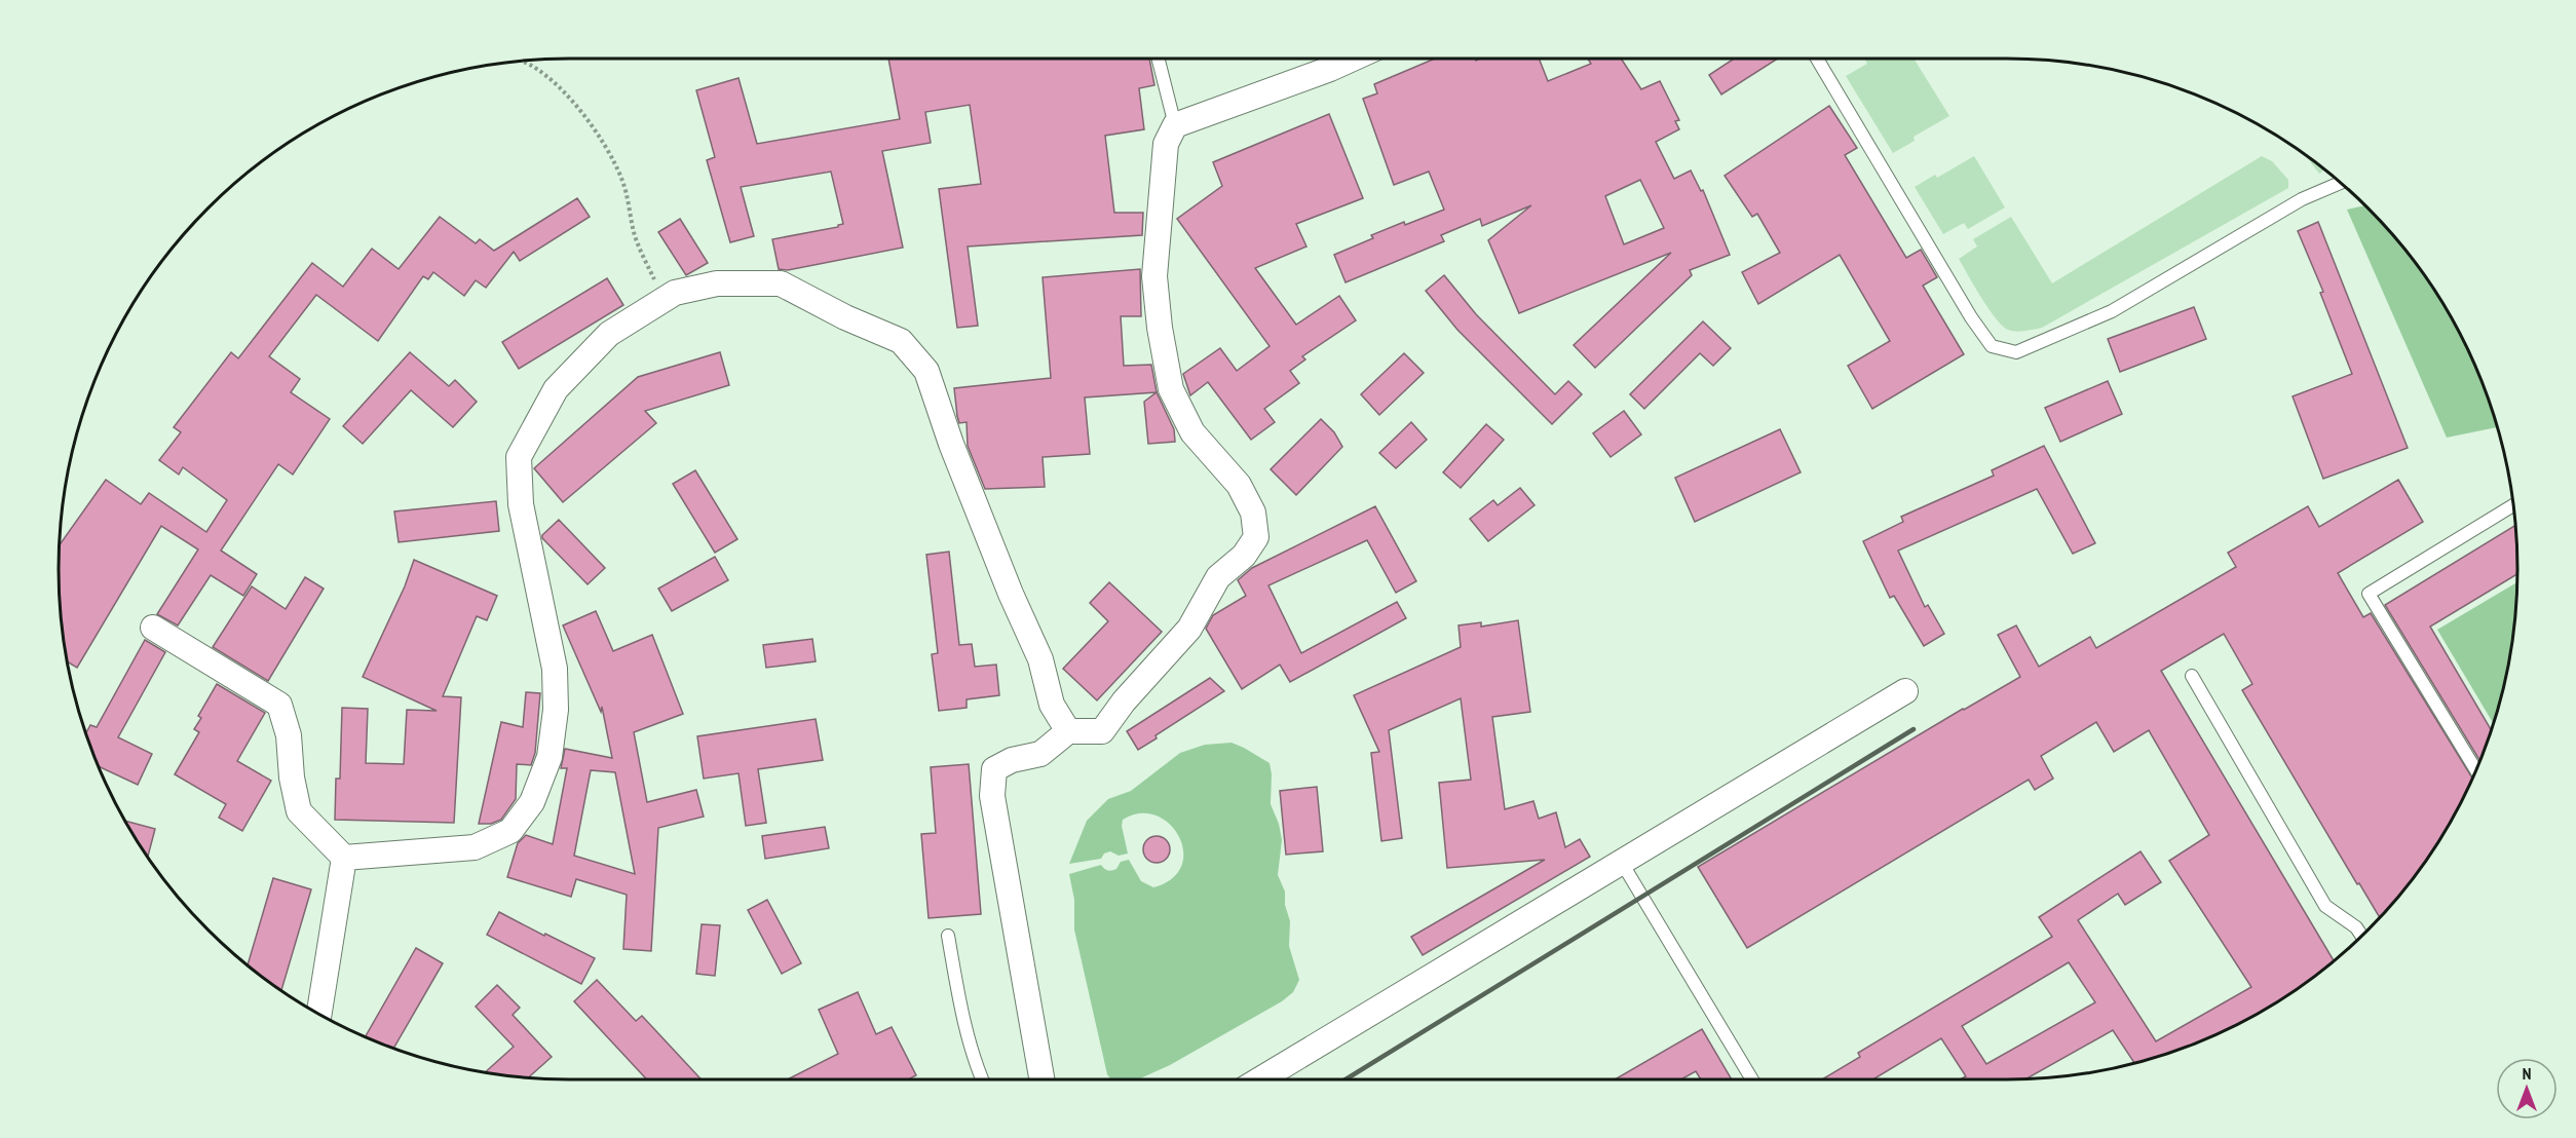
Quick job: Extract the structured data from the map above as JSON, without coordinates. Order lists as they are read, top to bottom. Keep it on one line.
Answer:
{"north":"top"}
